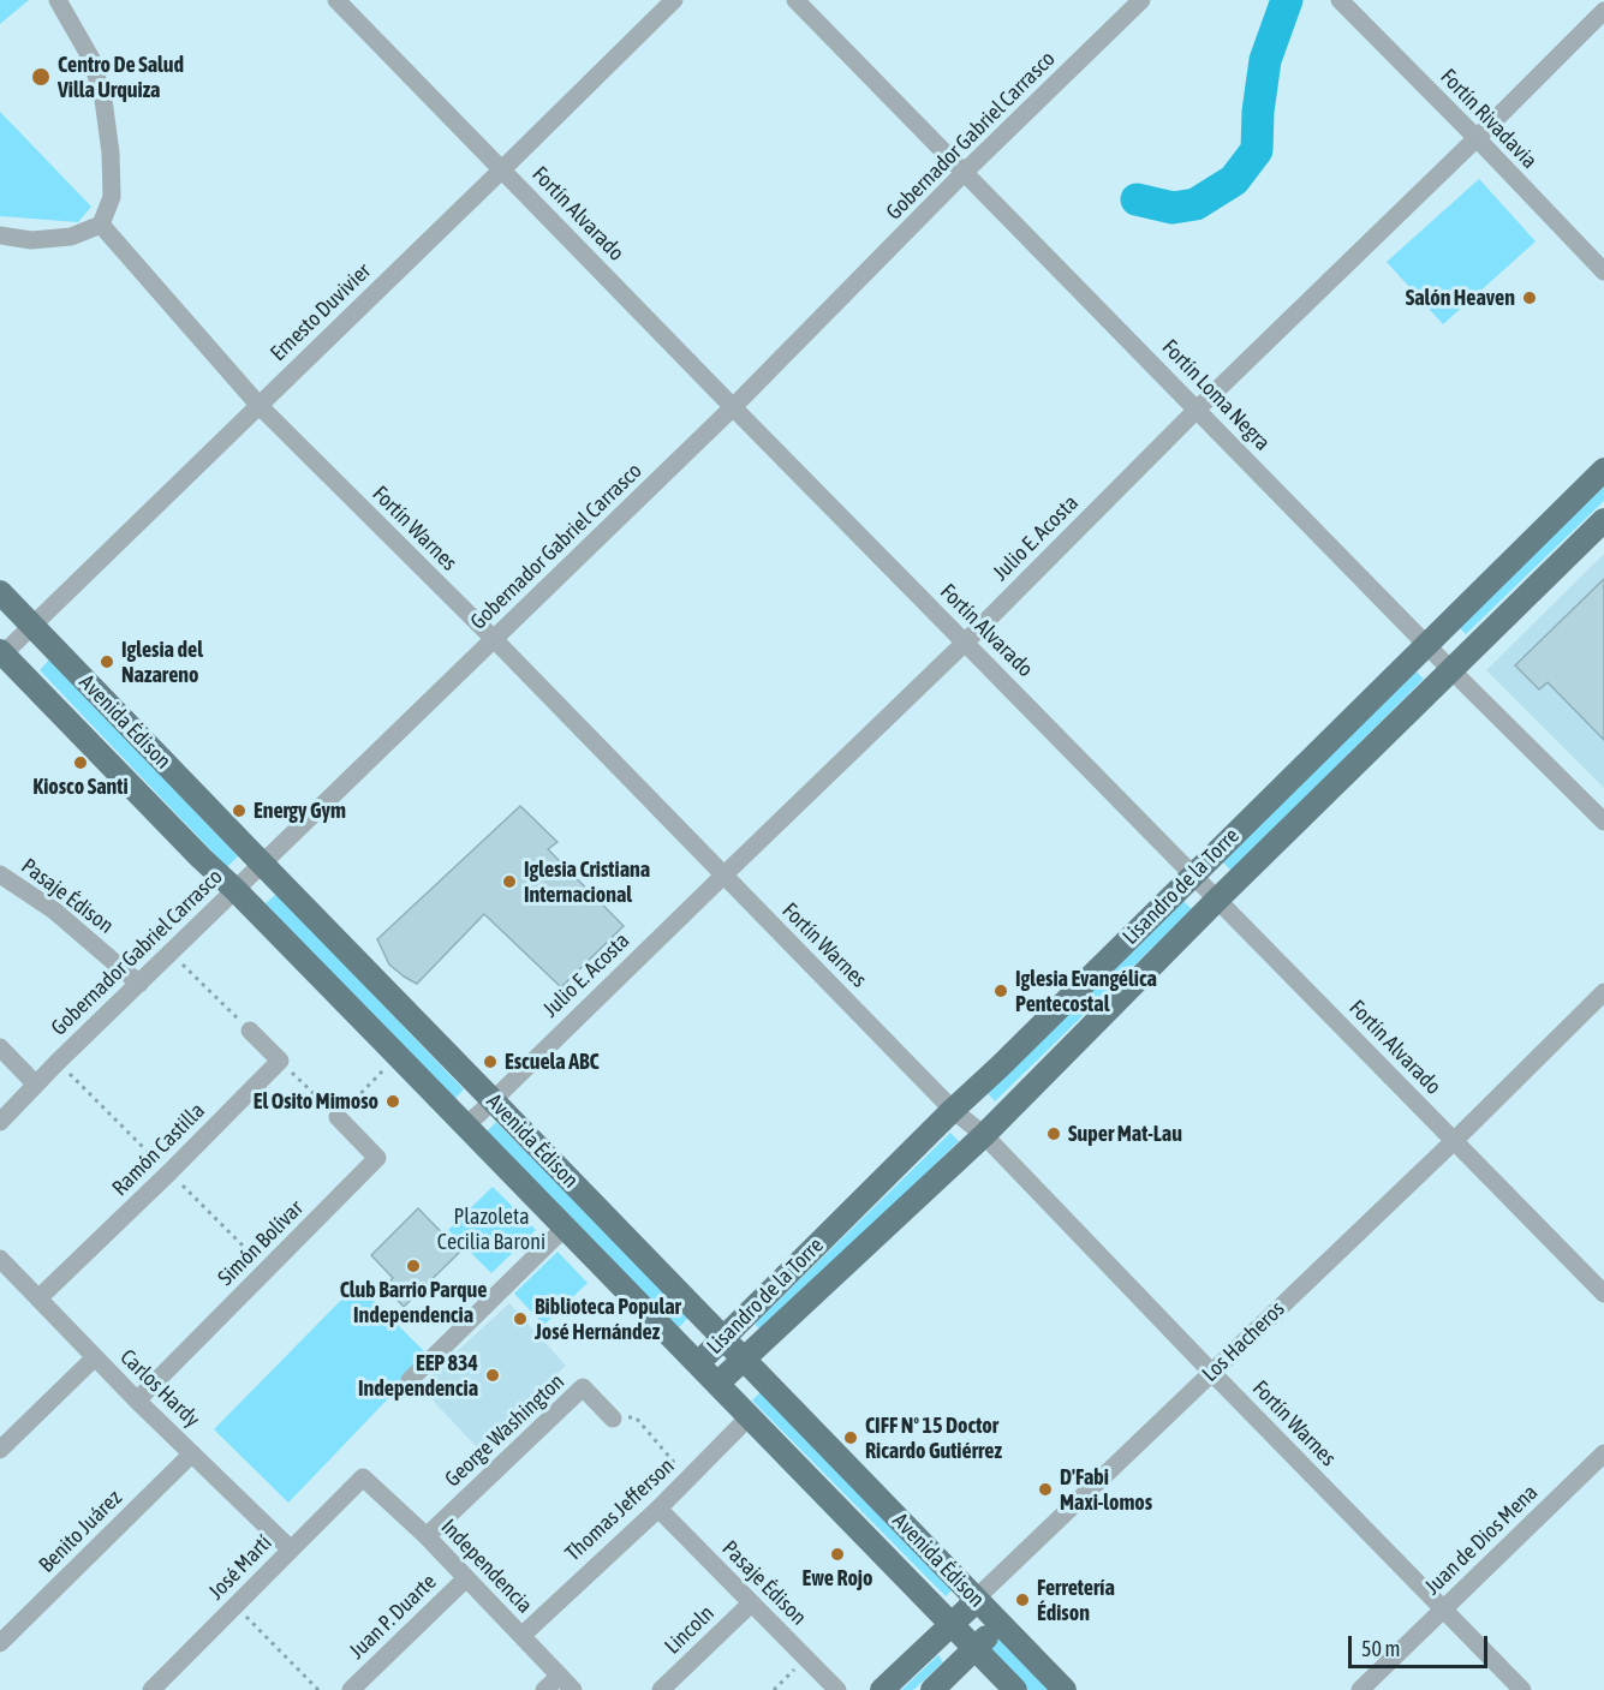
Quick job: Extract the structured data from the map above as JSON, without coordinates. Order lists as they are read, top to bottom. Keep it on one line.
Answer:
{"streets":{"main road":["Avenida Édison","Lisandro de la Torre","Los Hacheros"],"street":["Fortín Rivadavia","Gobernador Gabriel Carrasco","Fortín Alvarado","Ernesto Duvivier","Fortín Loma Negra","Fortín Warnes","Julio E. Acosta","Pasaje Édison","Ramón Castilla","Simón Bolívar","Carlos Hardy","George Washington","Thomas Jefferson","Benito Juárez","Juan de Dios Mena","Independencia","José Martí","Juan P. Duarte","Lincoln"]},"crossings":[["Fortín Rivadavia","Julio E. Acosta"],["Gobernador Gabriel Carrasco","Fortín Alvarado"],["Gobernador Gabriel Carrasco","Fortín Loma Negra"],["Gobernador Gabriel Carrasco","Fortín Warnes"],["Gobernador Gabriel Carrasco","Avenida Édison"],["Gobernador Gabriel Carrasco","Pasaje Édison"],["Fortín Alvarado","Ernesto Duvivier"],["Fortín Alvarado","Julio E. Acosta"],["Fortín Alvarado","Lisandro de la Torre"],["Fortín Alvarado","Los Hacheros"],["Ernesto Duvivier","Fortín Warnes"],["Ernesto Duvivier","Avenida Édison"],["Fortín Loma Negra","Julio E. Acosta"],["Fortín Loma Negra","Lisandro de la Torre"],["Fortín Warnes","Julio E. Acosta"],["Fortín Warnes","Lisandro de la Torre"],["Fortín Warnes","Los Hacheros"],["Fortín Warnes","Juan de Dios Mena"],["Julio E. Acosta","Avenida Édison"],["Avenida Édison","Lisandro de la Torre"],["Avenida Édison","Los Hacheros"],["Avenida Édison","Thomas Jefferson"],["Pasaje Édison","Thomas Jefferson"],["Pasaje Édison","Lincoln"],["Ramón Castilla","Carlos Hardy"],["Simón Bolívar","Carlos Hardy"],["Carlos Hardy","Benito Juárez"],["Carlos Hardy","José Martí"],["George Washington","Independencia"],["Thomas Jefferson","Independencia"],["Independencia","José Martí"],["Independencia","Juan P. Duarte"]],"parks":["Plazoleta Cecilia Baroni"],"places":["Centro De Salud Villa Urquiza","Salón Heaven","Iglesia del Nazareno","Kiosco Santi","Energy Gym","Iglesia Cristiana Internacional","Iglesia Evangélica Pentecostal","Escuela ABC","El Osito Mimoso","Super Mat-Lau","Club Barrio Parque Independencia","Biblioteca Popular José Hernández","EEP 834 Independencia","CIFF Nº 15 Doctor Ricardo Gutiérrez","D'Fabi Maxi-lomos","Ewe Rojo","Ferretería Édison"],"scale_bar":"50 m"}
